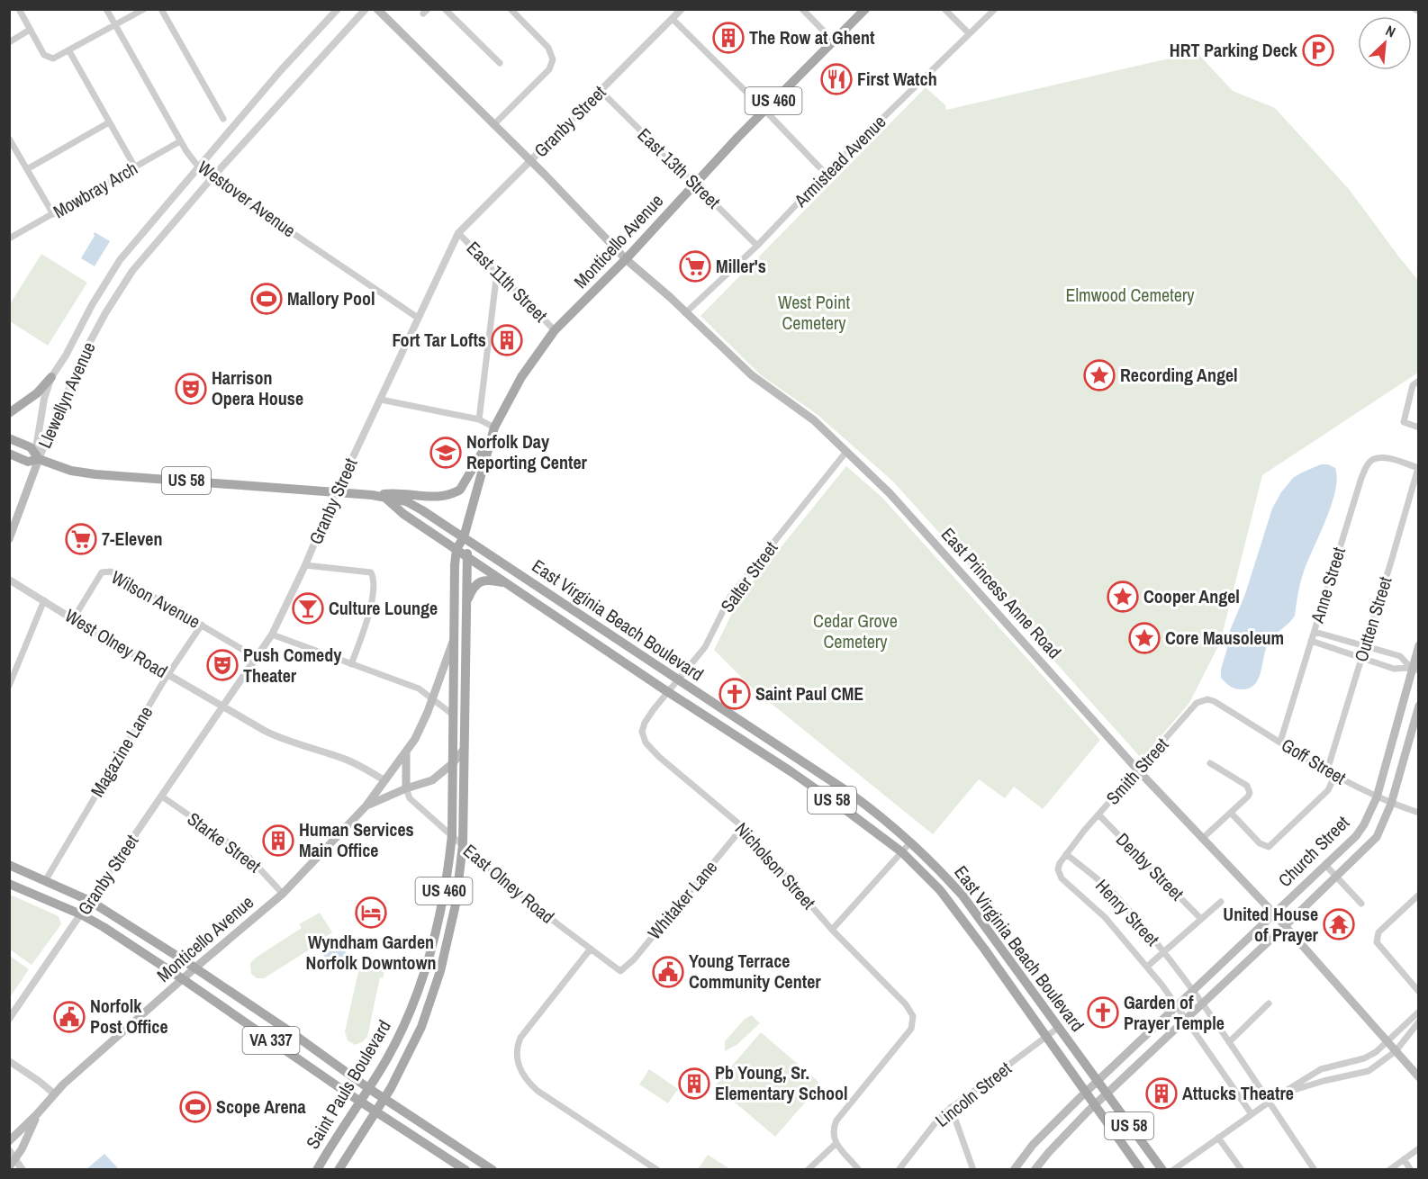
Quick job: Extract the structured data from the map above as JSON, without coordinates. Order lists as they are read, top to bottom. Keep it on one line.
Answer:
{"streets":{"main road":["US 460","Monticello Avenue","US 58","East Princess Anne Road","East Virginia Beach Boulevard","Church Street","VA 337","Saint Pauls Boulevard"],"street":["Granby Street","Armistead Avenue","East 13th Street","Mowbray Arch","Westover Avenue","East 11th Street","Llewellyn Avenue","Salter Street","Anne Street","Wilson Avenue","Outten Street","West Olney Road","Magazine Lane","Goff Street","Smith Street","Starke Street","Nicholson Street","Denby Street","East Olney Road","Whitaker Lane","Henry Street","Lincoln Street"]},"crossings":[["Granby Street","East 13th Street"],["Granby Street","Westover Avenue"],["Granby Street","East 11th Street"],["Granby Street","US 58"],["Granby Street","East Princess Anne Road"],["Granby Street","Wilson Avenue"],["Granby Street","East Virginia Beach Boulevard"],["Granby Street","West Olney Road"],["Granby Street","Starke Street"],["Granby Street","VA 337"],["Armistead Avenue","East 13th Street"],["Armistead Avenue","East Princess Anne Road"],["East 13th Street","Monticello Avenue"],["Mowbray Arch","Westover Avenue"],["Westover Avenue","Llewellyn Avenue"],["Monticello Avenue","East 11th Street"],["Monticello Avenue","East Princess Anne Road"],["Monticello Avenue","East Virginia Beach Boulevard"],["Monticello Avenue","Starke Street"],["Monticello Avenue","East Olney Road"],["Monticello Avenue","VA 337"],["Monticello Avenue","Saint Pauls Boulevard"],["Llewellyn Avenue","US 58"],["US 58","East Virginia Beach Boulevard"],["Salter Street","East Princess Anne Road"],["Salter Street","East Virginia Beach Boulevard"],["Salter Street","Nicholson Street"],["Anne Street","Outten Street"],["Anne Street","Goff Street"],["East Princess Anne Road","Smith Street"],["East Princess Anne Road","Church Street"],["Wilson Avenue","West Olney Road"],["Wilson Avenue","Magazine Lane"],["Outten Street","Goff Street"],["East Virginia Beach Boulevard","Church Street"],["East Virginia Beach Boulevard","Lincoln Street"],["West Olney Road","Magazine Lane"],["Magazine Lane","VA 337"],["Goff Street","Smith Street"],["Goff Street","Church Street"],["Smith Street","Denby Street"],["Smith Street","Henry Street"],["Church Street","Henry Street"],["Nicholson Street","Whitaker Lane"],["East Olney Road","Whitaker Lane"],["East Olney Road","Saint Pauls Boulevard"],["VA 337","Saint Pauls Boulevard"]],"parks":["Elmwood Cemetery","West Point Cemetery","Cedar Grove Cemetery"],"places":{"building":["The Row at Ghent","Fort Tar Lofts","Human Services Main Office","Pb Young, Sr. Elementary School","Attucks Theatre"],"parking":["HRT Parking Deck"],"restaurant":["First Watch"],"supermarket":["Miller's","7-Eleven"],"sports":["Mallory Pool","Scope Arena"],"place":["Recording Angel","Cooper Angel","Core Mausoleum"],"theatre":["Harrison Opera House","Push Comedy Theater"],"school or university":["Norfolk Day Reporting Center"],"bar":["Culture Lounge"],"church":["Saint Paul CME","Garden of Prayer Temple"],"hotel":["Wyndham Garden Norfolk Downtown"],"temple":["United House of Prayer"],"public building":["Young Terrace Community Center","Norfolk Post Office"]},"north":"top right"}
